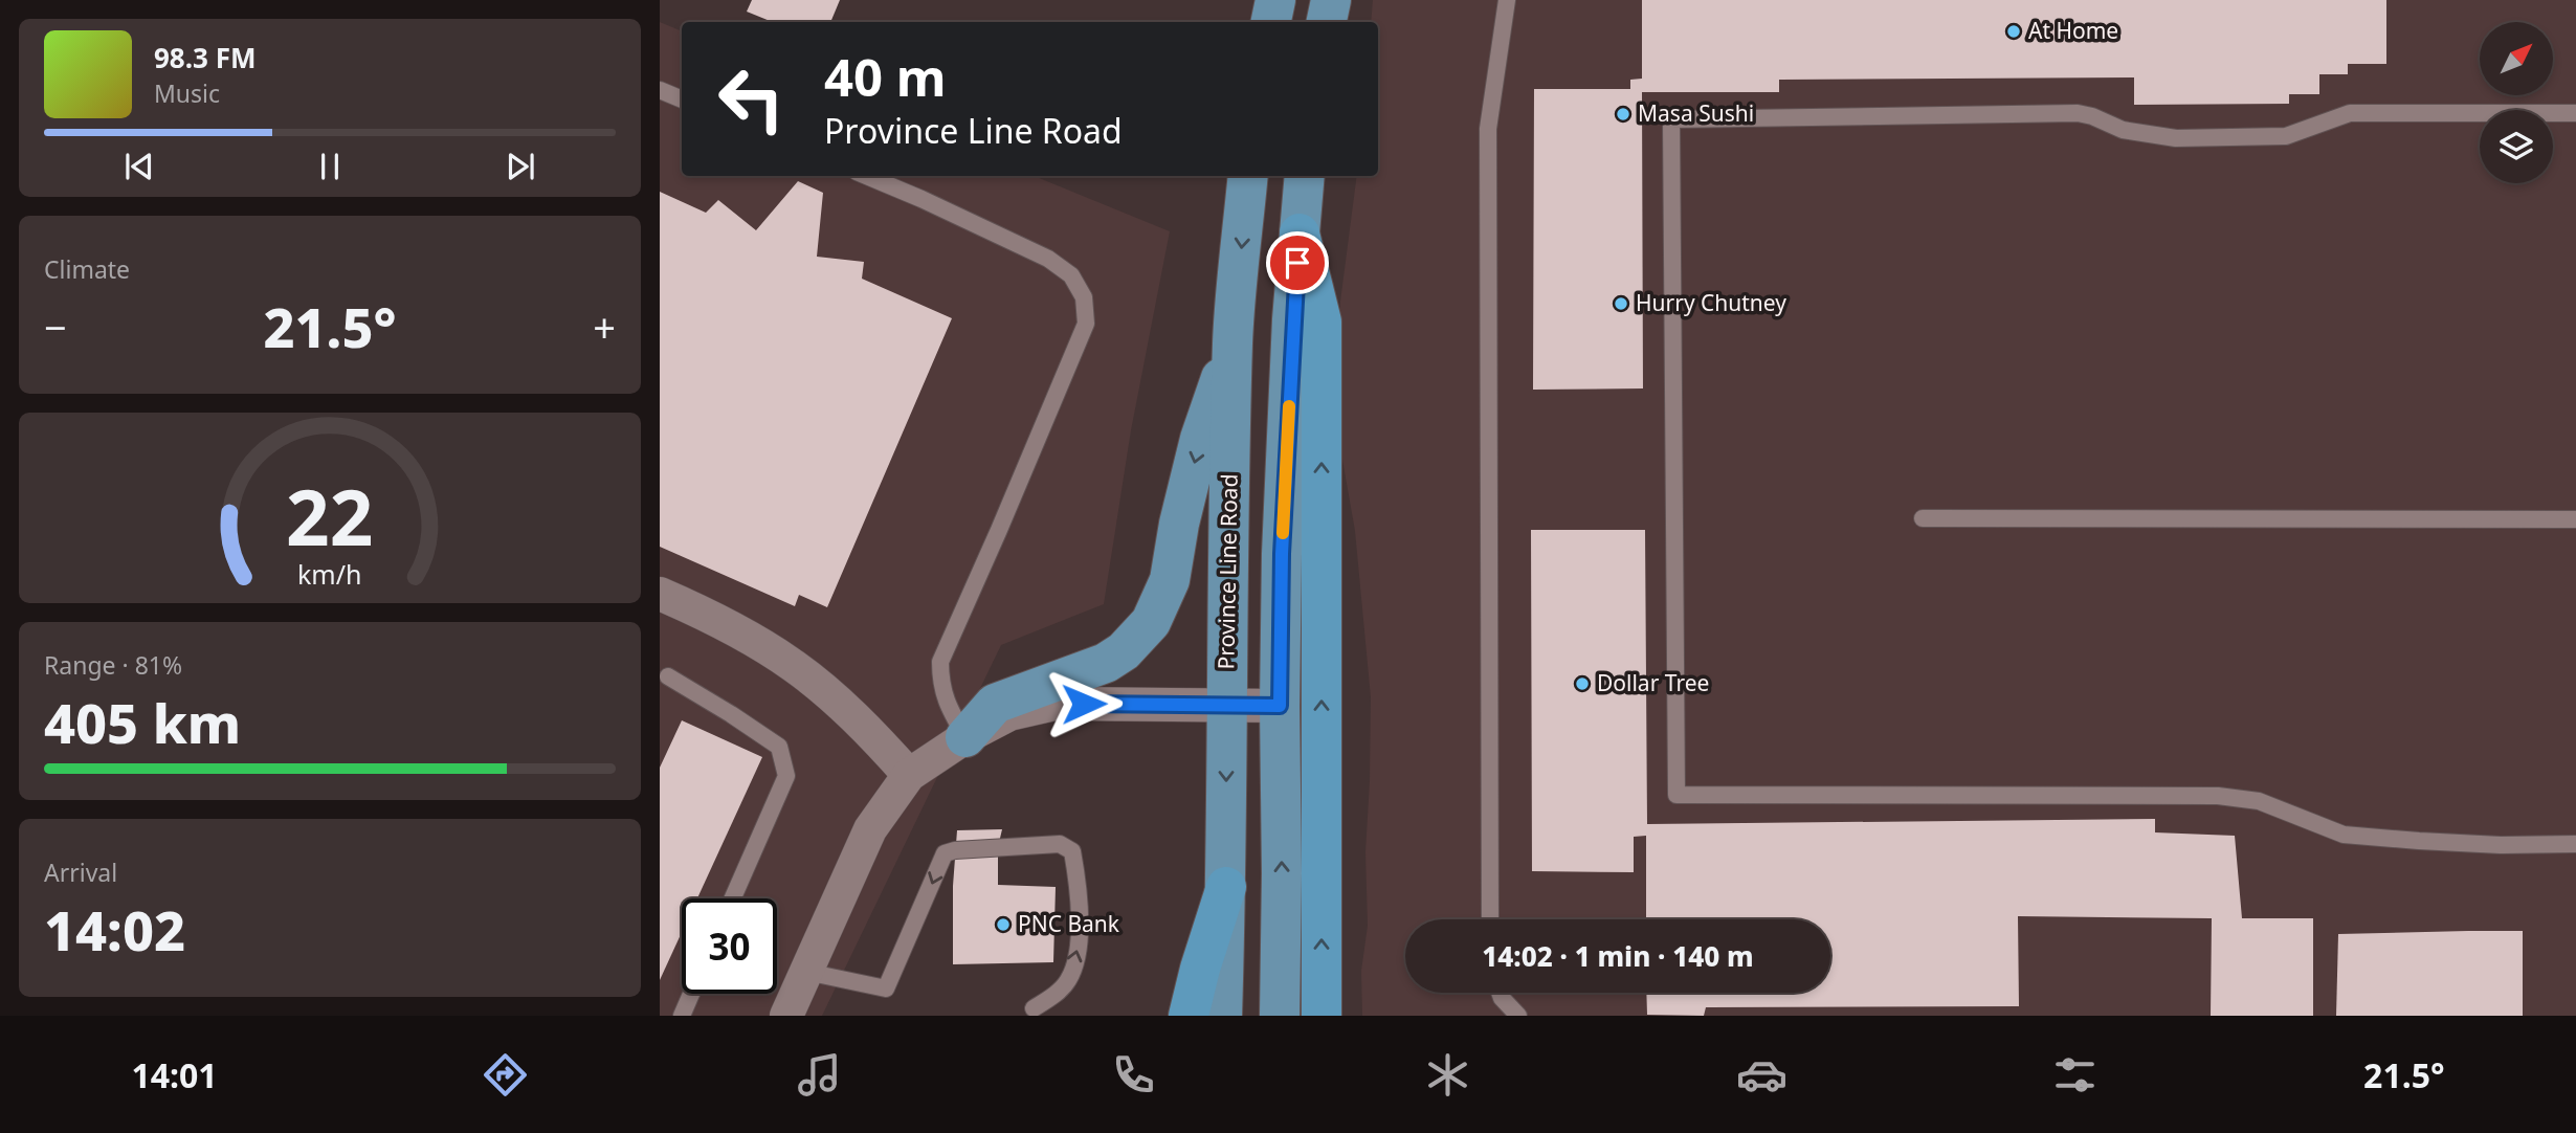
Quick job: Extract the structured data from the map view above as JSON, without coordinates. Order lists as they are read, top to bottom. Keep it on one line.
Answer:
{"streets":{"main road":["Province Line Road"]},"places":["At Home","Masa Sushi","Hurry Chutney","Dollar Tree","PNC Bank"],"north":"top right","page":{"turn":["40 m","Province Line Road"],"song":["98.3 FM","Music"],"tile":["Climate",["Range · 81%","405 km"],["Arrival","14:02"]],"heat":["−","21.5°","+"],"limit":"30","trip":"14:02 · 1 min · 140 m","tabs":["14:01","21.5°"],"gauge":["22","km/h"]}}
